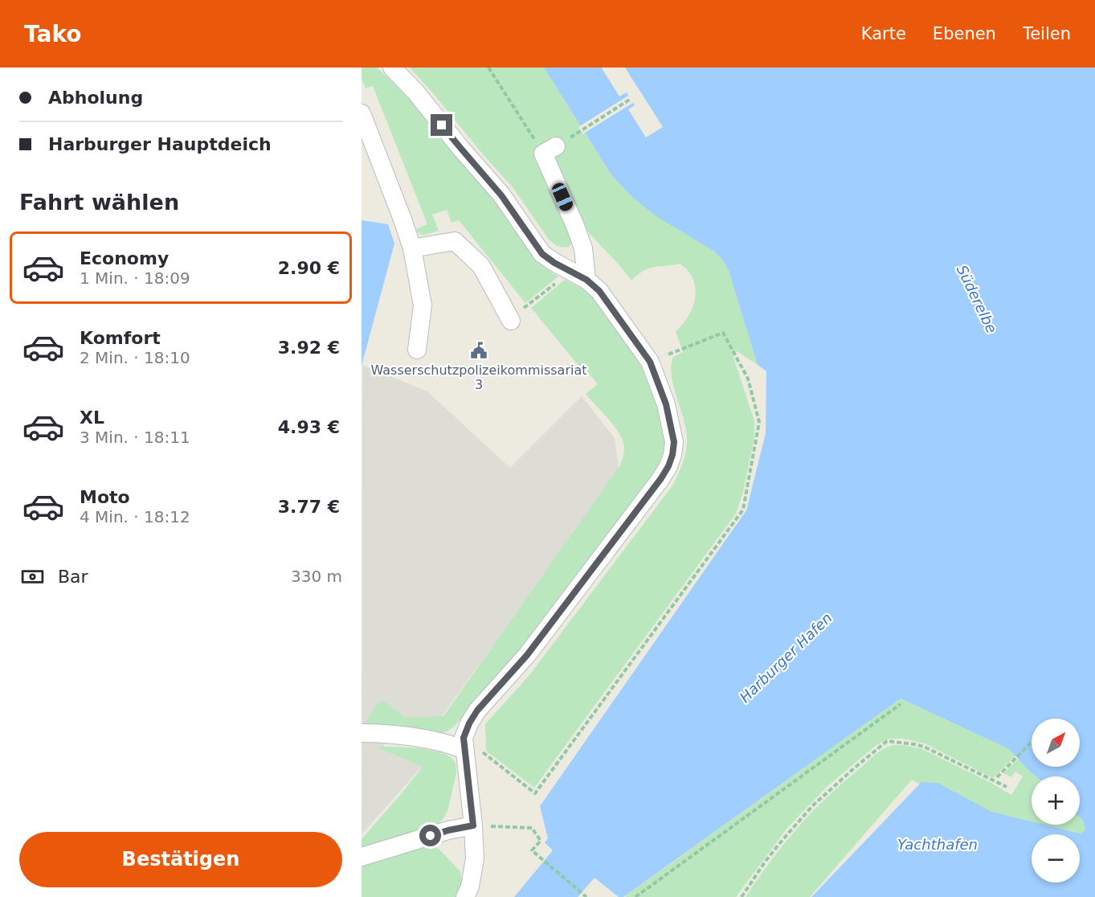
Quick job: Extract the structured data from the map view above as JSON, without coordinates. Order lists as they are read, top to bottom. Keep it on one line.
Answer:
{"water":["Süderelbe","Harburger Hafen","Yachthafen"],"places":{"public building":["Wasserschutzpolizeikommissariat 3"]},"north":"top right","page":{"header":"Tako","nav":["Karte","Ebenen","Teilen"],"banner":["Abholung","Harburger Hauptdeich"],"heading":"Fahrt wählen","list":[{"name":"Economy","note":"1 Min. · 18:09","value":"2.90 €"},{"name":"Komfort","note":"2 Min. · 18:10","value":"3.92 €"},{"name":"XL","note":"3 Min. · 18:11","value":"4.93 €"},{"name":"Moto","note":"4 Min. · 18:12","value":"3.77 €"}],"pay":["Bar","330 m"],"map_buttons":["+","−"],"buttons":"Bestätigen"}}
